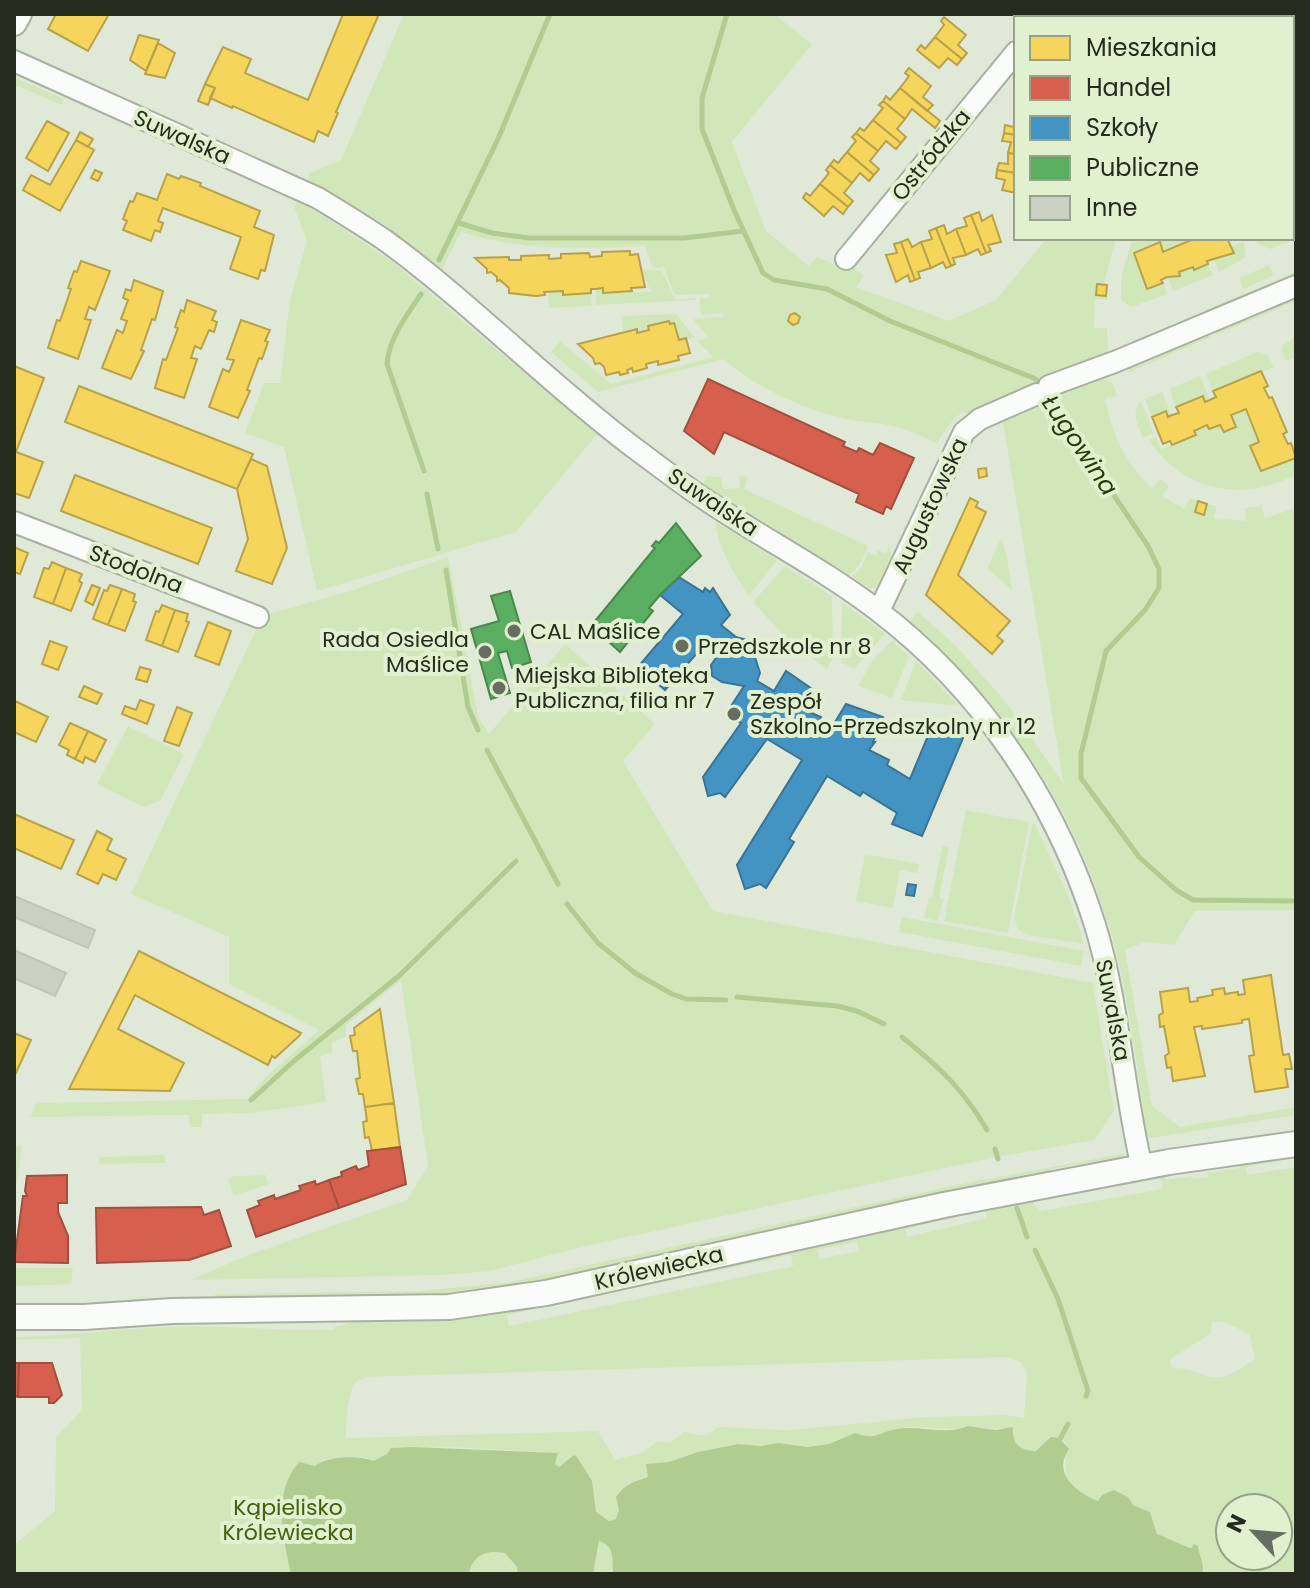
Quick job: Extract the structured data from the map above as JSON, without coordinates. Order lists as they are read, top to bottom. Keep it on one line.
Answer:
{"streets":{"street":["Suwalska","Ostródzka","Augustowska","Stodolna","Królewiecka"]},"crossings":[["Suwalska","Augustowska"],["Suwalska","Królewiecka"]],"water":["Ługowina"],"parks":["Kąpielisko Królewiecka"],"places":["CAL Maślice","Przedszkole nr 8","Rada Osiedla Maślice","Miejska Biblioteka Publiczna, filia nr 7","Zespół Szkolno-Przedszkolny nr 12"],"legend":["Mieszkania","Handel","Szkoły","Publiczne","Inne"],"north":"top left"}
